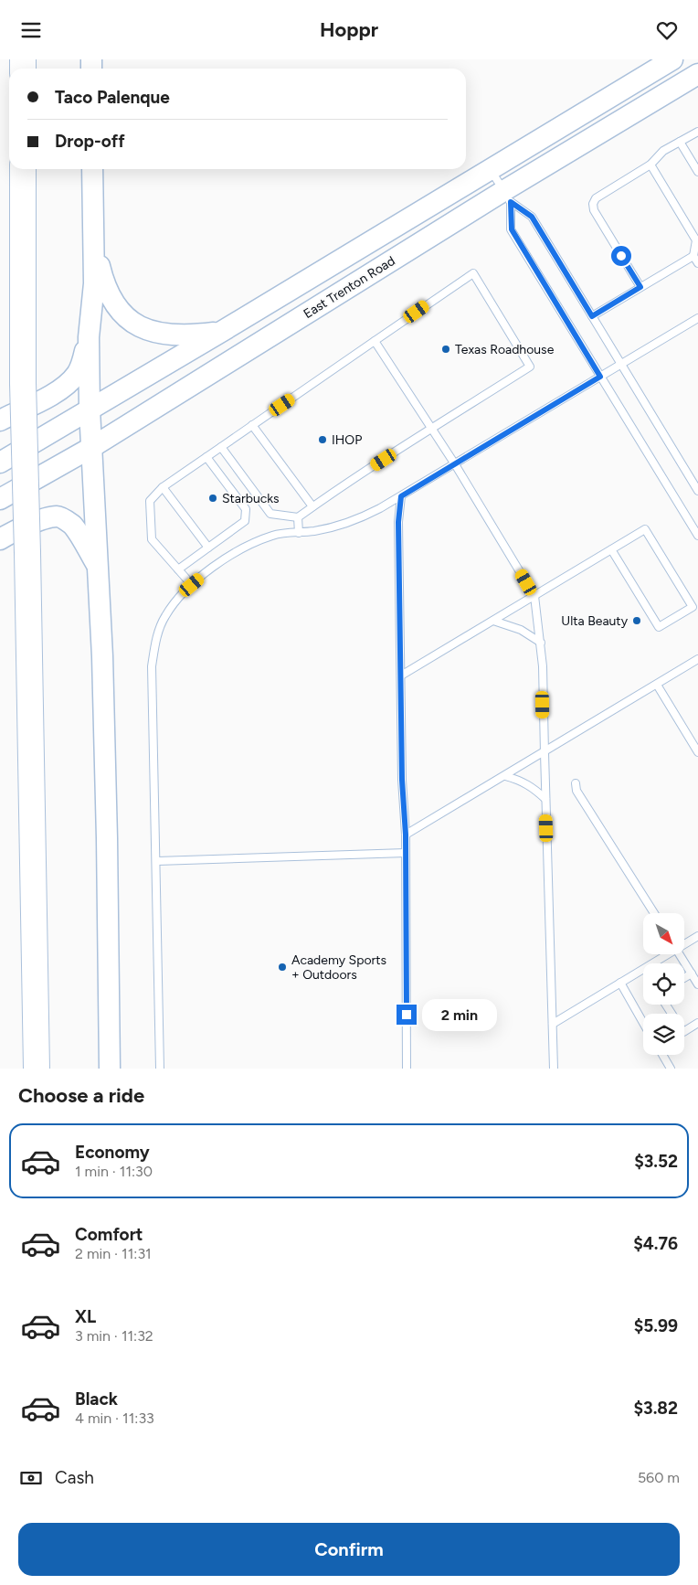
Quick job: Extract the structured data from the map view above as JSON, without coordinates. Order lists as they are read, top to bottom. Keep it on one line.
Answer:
{"streets":{"main road":["East Trenton Road"]},"places":["Texas Roadhouse","IHOP","Starbucks","Ulta Beauty","Academy Sports + Outdoors"],"north":"bottom right","page":{"header":"Hoppr","banner":["Taco Palenque","Drop-off"],"bubble":"2 min","heading":"Choose a ride","list":[{"name":"Economy","note":"1 min · 11:30","value":"$3.52"},{"name":"Comfort","note":"2 min · 11:31","value":"$4.76"},{"name":"XL","note":"3 min · 11:32","value":"$5.99"},{"name":"Black","note":"4 min · 11:33","value":"$3.82"}],"pay":["Cash","560 m"],"buttons":"Confirm"}}
